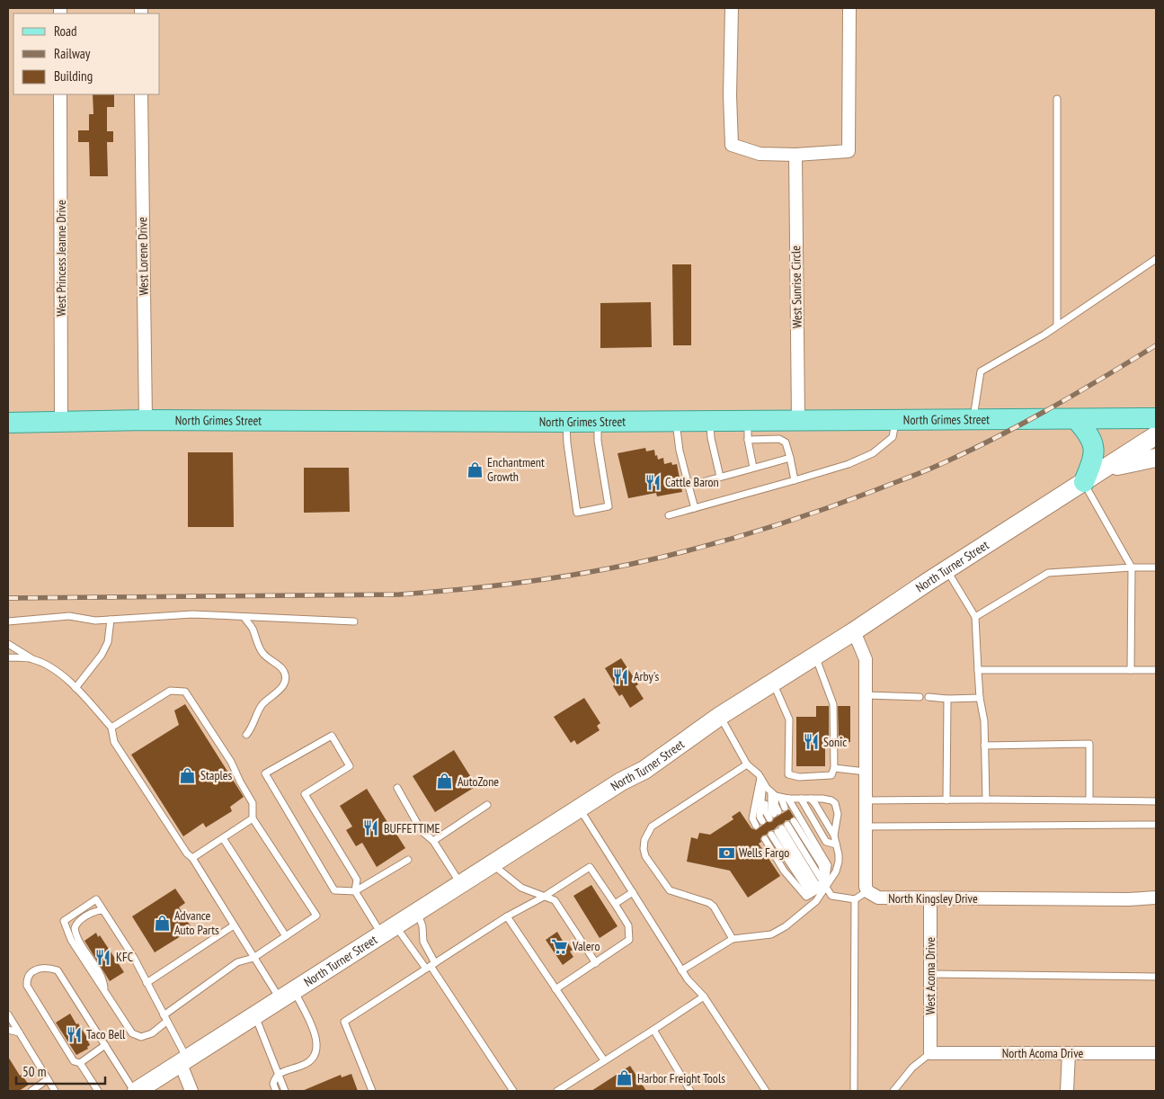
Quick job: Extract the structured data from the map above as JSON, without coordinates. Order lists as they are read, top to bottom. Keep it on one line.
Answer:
{"streets":{"main road":["North Grimes Street","North Turner Street"],"street":["West Lorene Drive","West Princess Jeanne Drive","West Sunrise Circle","North Kingsley Drive","West Acoma Drive","North Acoma Drive"]},"crossings":[["West Lorene Drive","North Grimes Street"],["West Princess Jeanne Drive","North Grimes Street"],["West Sunrise Circle","North Grimes Street"],["North Kingsley Drive","West Acoma Drive"],["West Acoma Drive","North Acoma Drive"]],"places":{"shop":["Enchantment Growth","Staples","AutoZone","Advance Auto Parts","Harbor Freight Tools"],"restaurant":["Cattle Baron","Arby's","Sonic","BUFFETTIME","KFC","Taco Bell"],"bank":["Wells Fargo"],"supermarket":["Valero"]},"legend":["Road","Railway","Building"],"scale_bar":"50 m"}
